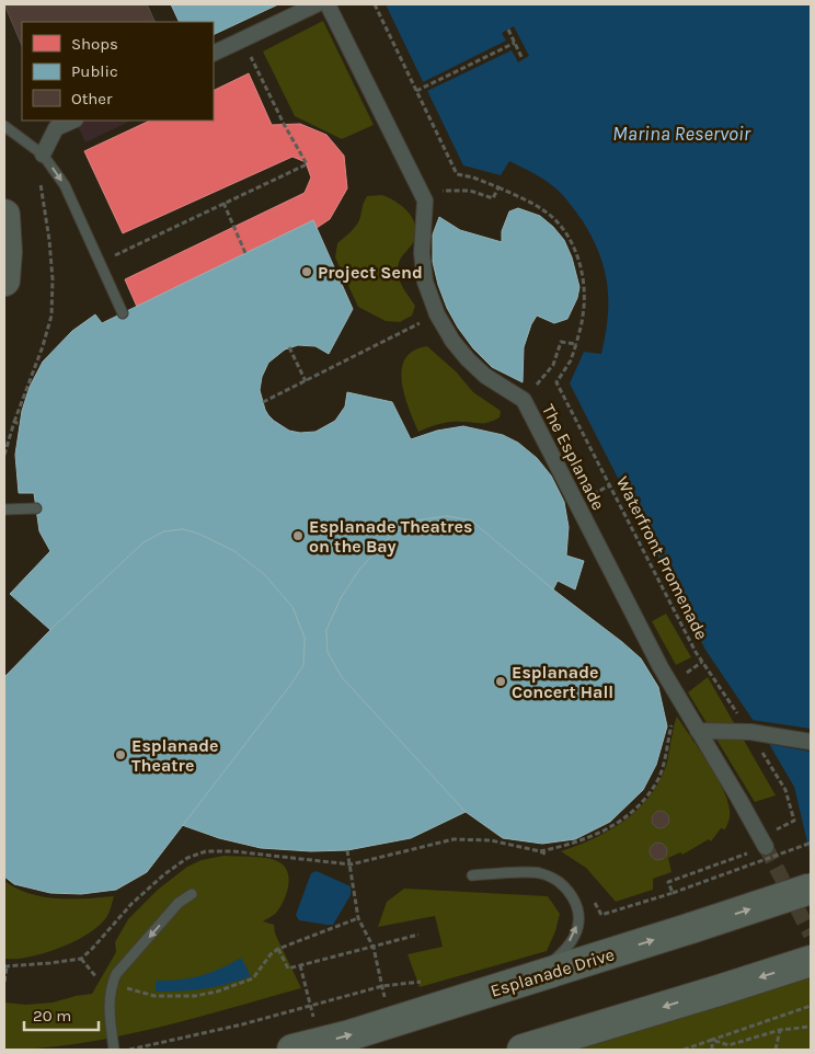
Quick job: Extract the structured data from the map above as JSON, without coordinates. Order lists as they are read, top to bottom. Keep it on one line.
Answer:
{"streets":{"highway":["Esplanade Drive"],"street":["The Esplanade"],"path":["Waterfront Promenade"]},"crossings":[["The Esplanade","Waterfront Promenade"]],"water":["Marina Reservoir"],"places":["Project Send","Esplanade Theatres on the Bay","Esplanade Concert Hall","Esplanade Theatre"],"legend":["Shops","Public","Other"],"scale_bar":"20 m"}
